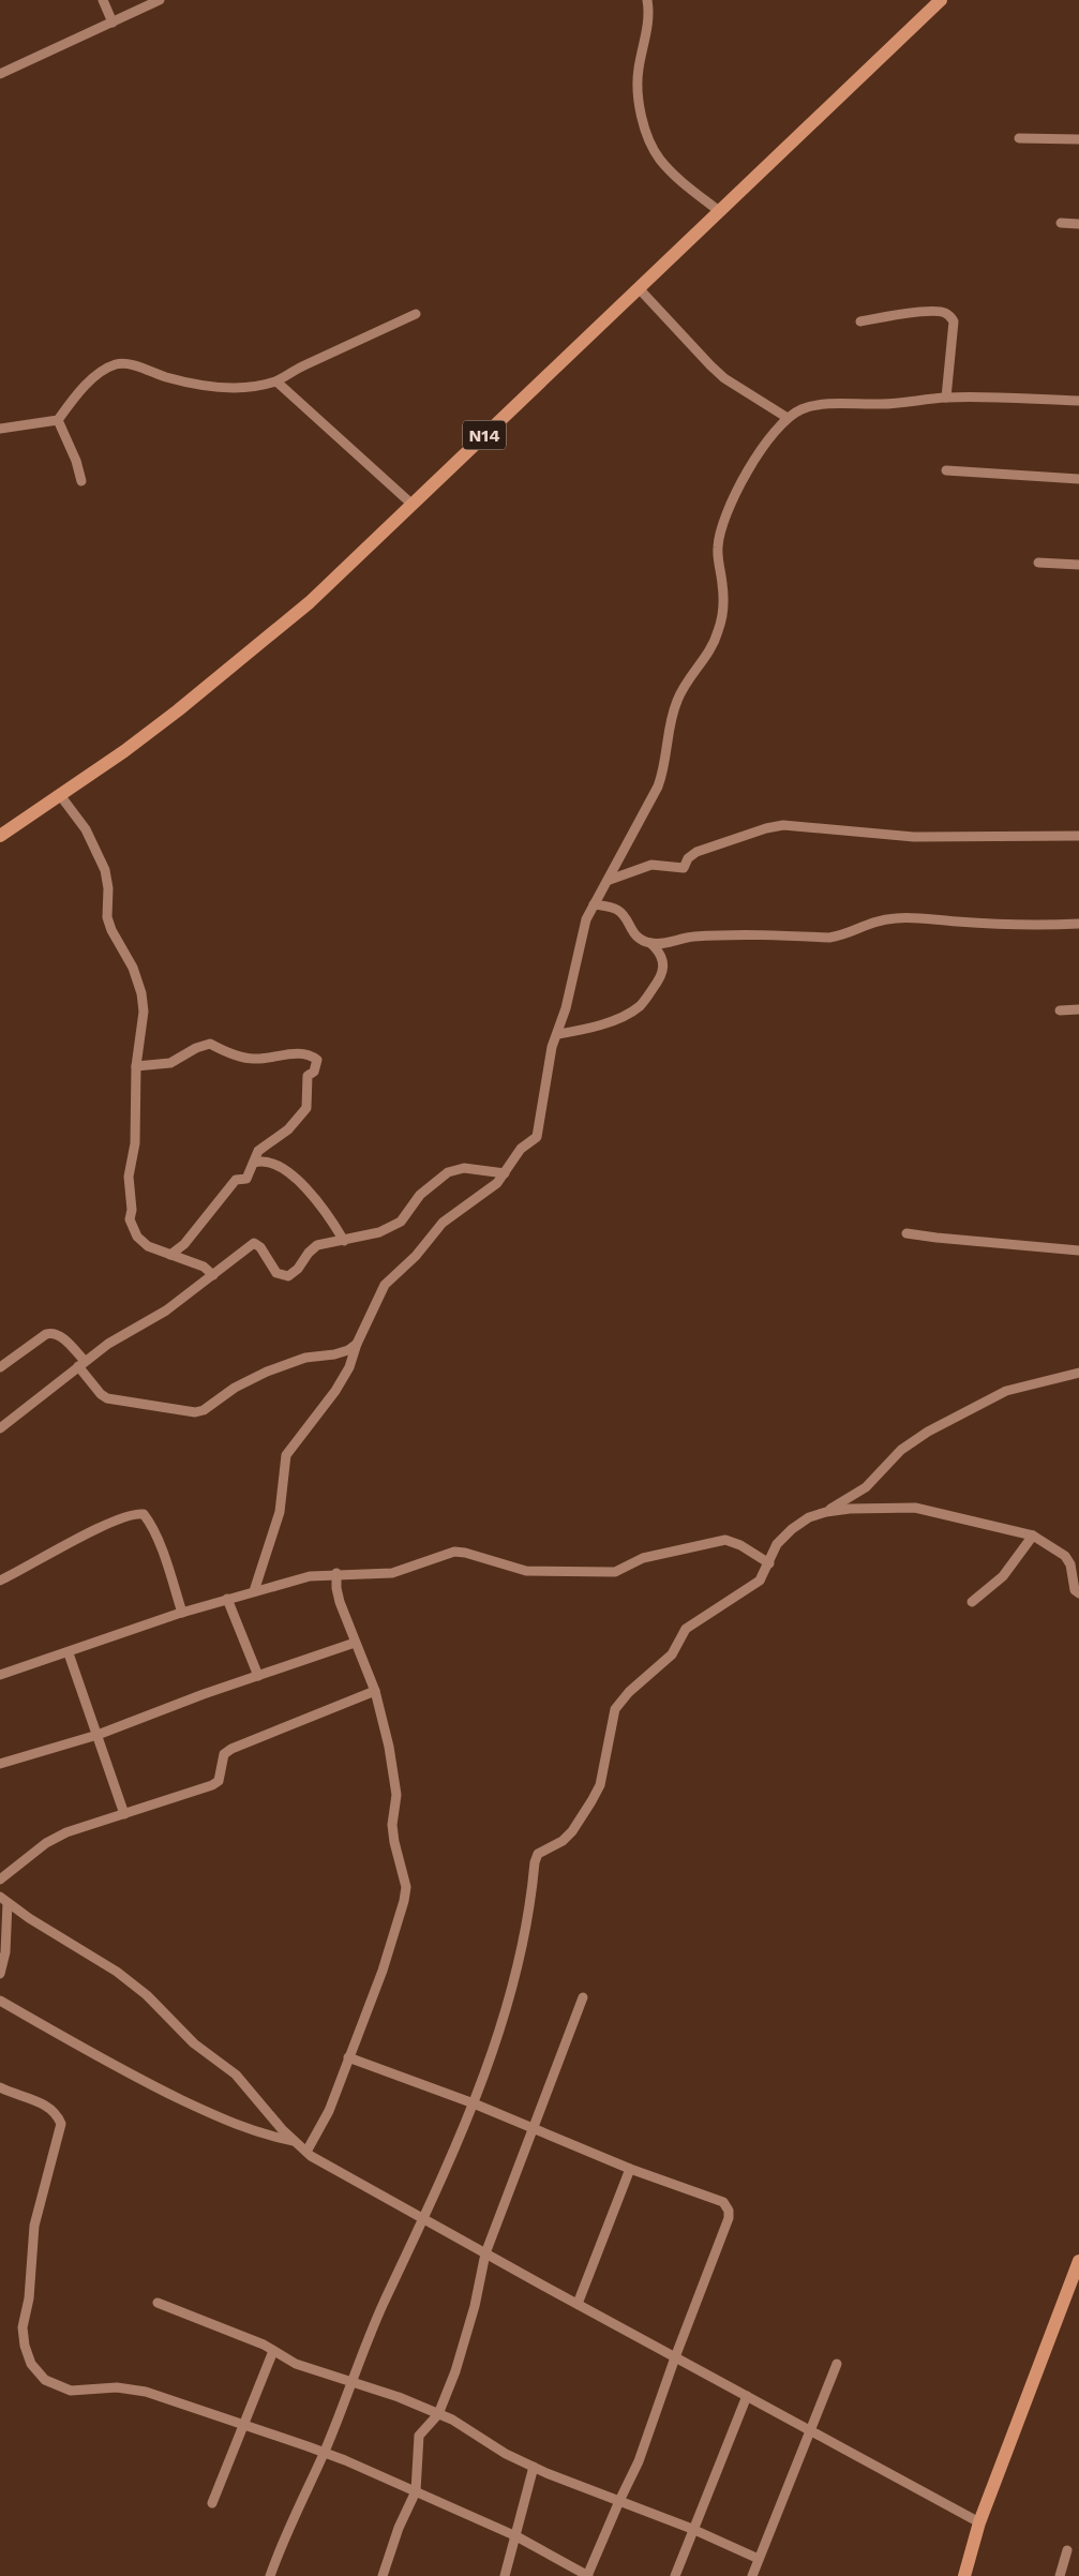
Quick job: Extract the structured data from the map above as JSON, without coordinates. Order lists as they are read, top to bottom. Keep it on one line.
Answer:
{"streets":{"main road":["N14"]}}
